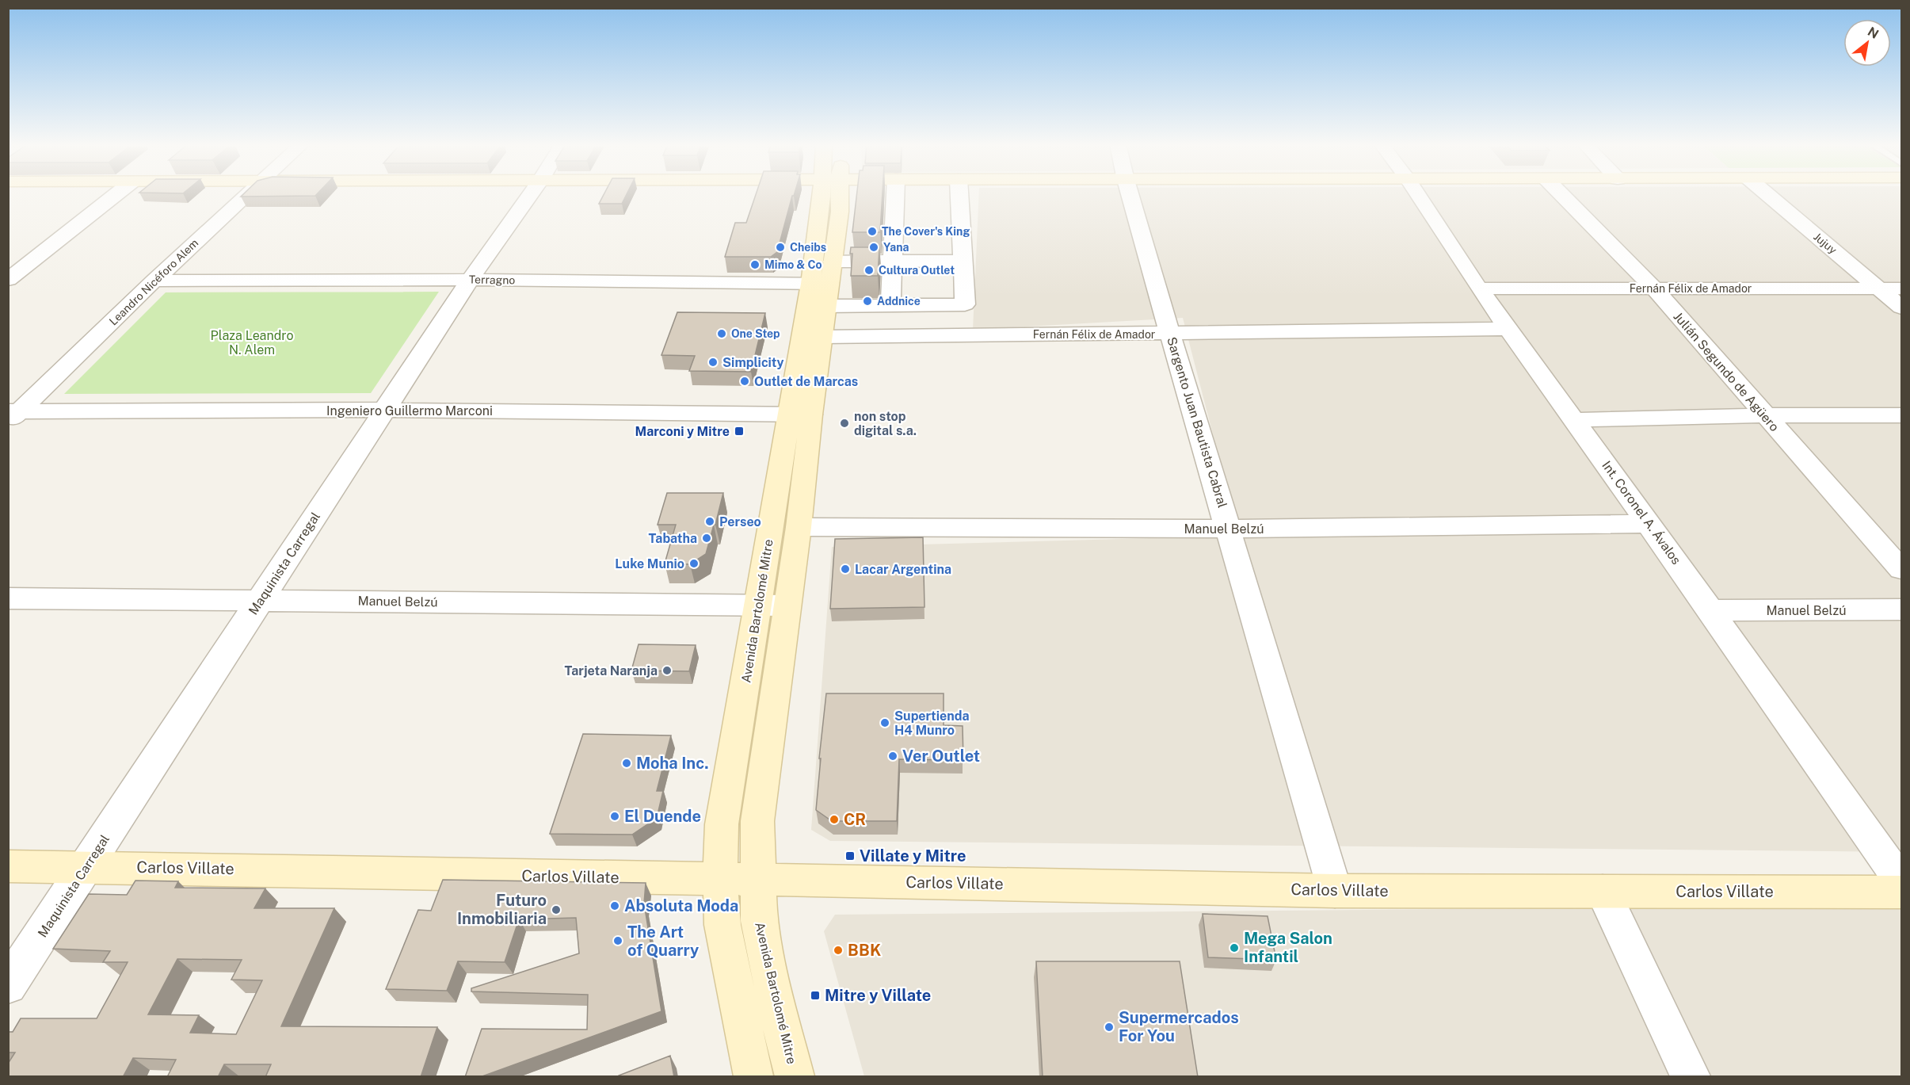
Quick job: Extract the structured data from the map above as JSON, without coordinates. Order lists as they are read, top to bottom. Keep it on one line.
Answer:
{"streets":{"main road":["Avenida Bartolomé Mitre","Carlos Villate"],"street":["Jujuy","Terragno","Leandro Nicéforo Alem","Fernán Félix de Amador","Julián Segundo de Agüero","Ingeniero Guillermo Marconi","Sargento Juan Bautista Cabral","Int. Coronel A. Ávalos","Manuel Belzú","Maquinista Carregal"]},"crossings":[["Jujuy","Fernán Félix de Amador"],["Terragno","Leandro Nicéforo Alem"],["Terragno","Maquinista Carregal"],["Terragno","Avenida Bartolomé Mitre"],["Leandro Nicéforo Alem","Ingeniero Guillermo Marconi"],["Fernán Félix de Amador","Julián Segundo de Agüero"],["Fernán Félix de Amador","Sargento Juan Bautista Cabral"],["Fernán Félix de Amador","Int. Coronel A. Ávalos"],["Fernán Félix de Amador","Avenida Bartolomé Mitre"],["Ingeniero Guillermo Marconi","Maquinista Carregal"],["Ingeniero Guillermo Marconi","Avenida Bartolomé Mitre"],["Sargento Juan Bautista Cabral","Manuel Belzú"],["Sargento Juan Bautista Cabral","Carlos Villate"],["Int. Coronel A. Ávalos","Manuel Belzú"],["Manuel Belzú","Maquinista Carregal"],["Manuel Belzú","Avenida Bartolomé Mitre"],["Maquinista Carregal","Carlos Villate"],["Avenida Bartolomé Mitre","Carlos Villate"]],"parks":["Plaza Leandro N. Alem"],"places":{"other":["The Cover's King","Cheibs","Yana","Mimo & Co","Cultura Outlet","Addnice","One Step","Simplicity","Outlet de Marcas","non stop digital s.a.","Perseo","Tabatha","Luke Munio","Lacar Argentina","Tarjeta Naranja","Supertienda H4 Munro","Ver Outlet","Moha Inc.","El Duende","CR","Absoluta Moda","Futuro Inmobiliaria","The Art of Quarry","Mega Salon Infantil","BBK","Supermercados For You"],"transit":["Marconi y Mitre","Villate y Mitre","Mitre y Villate"]},"north":"top right"}
